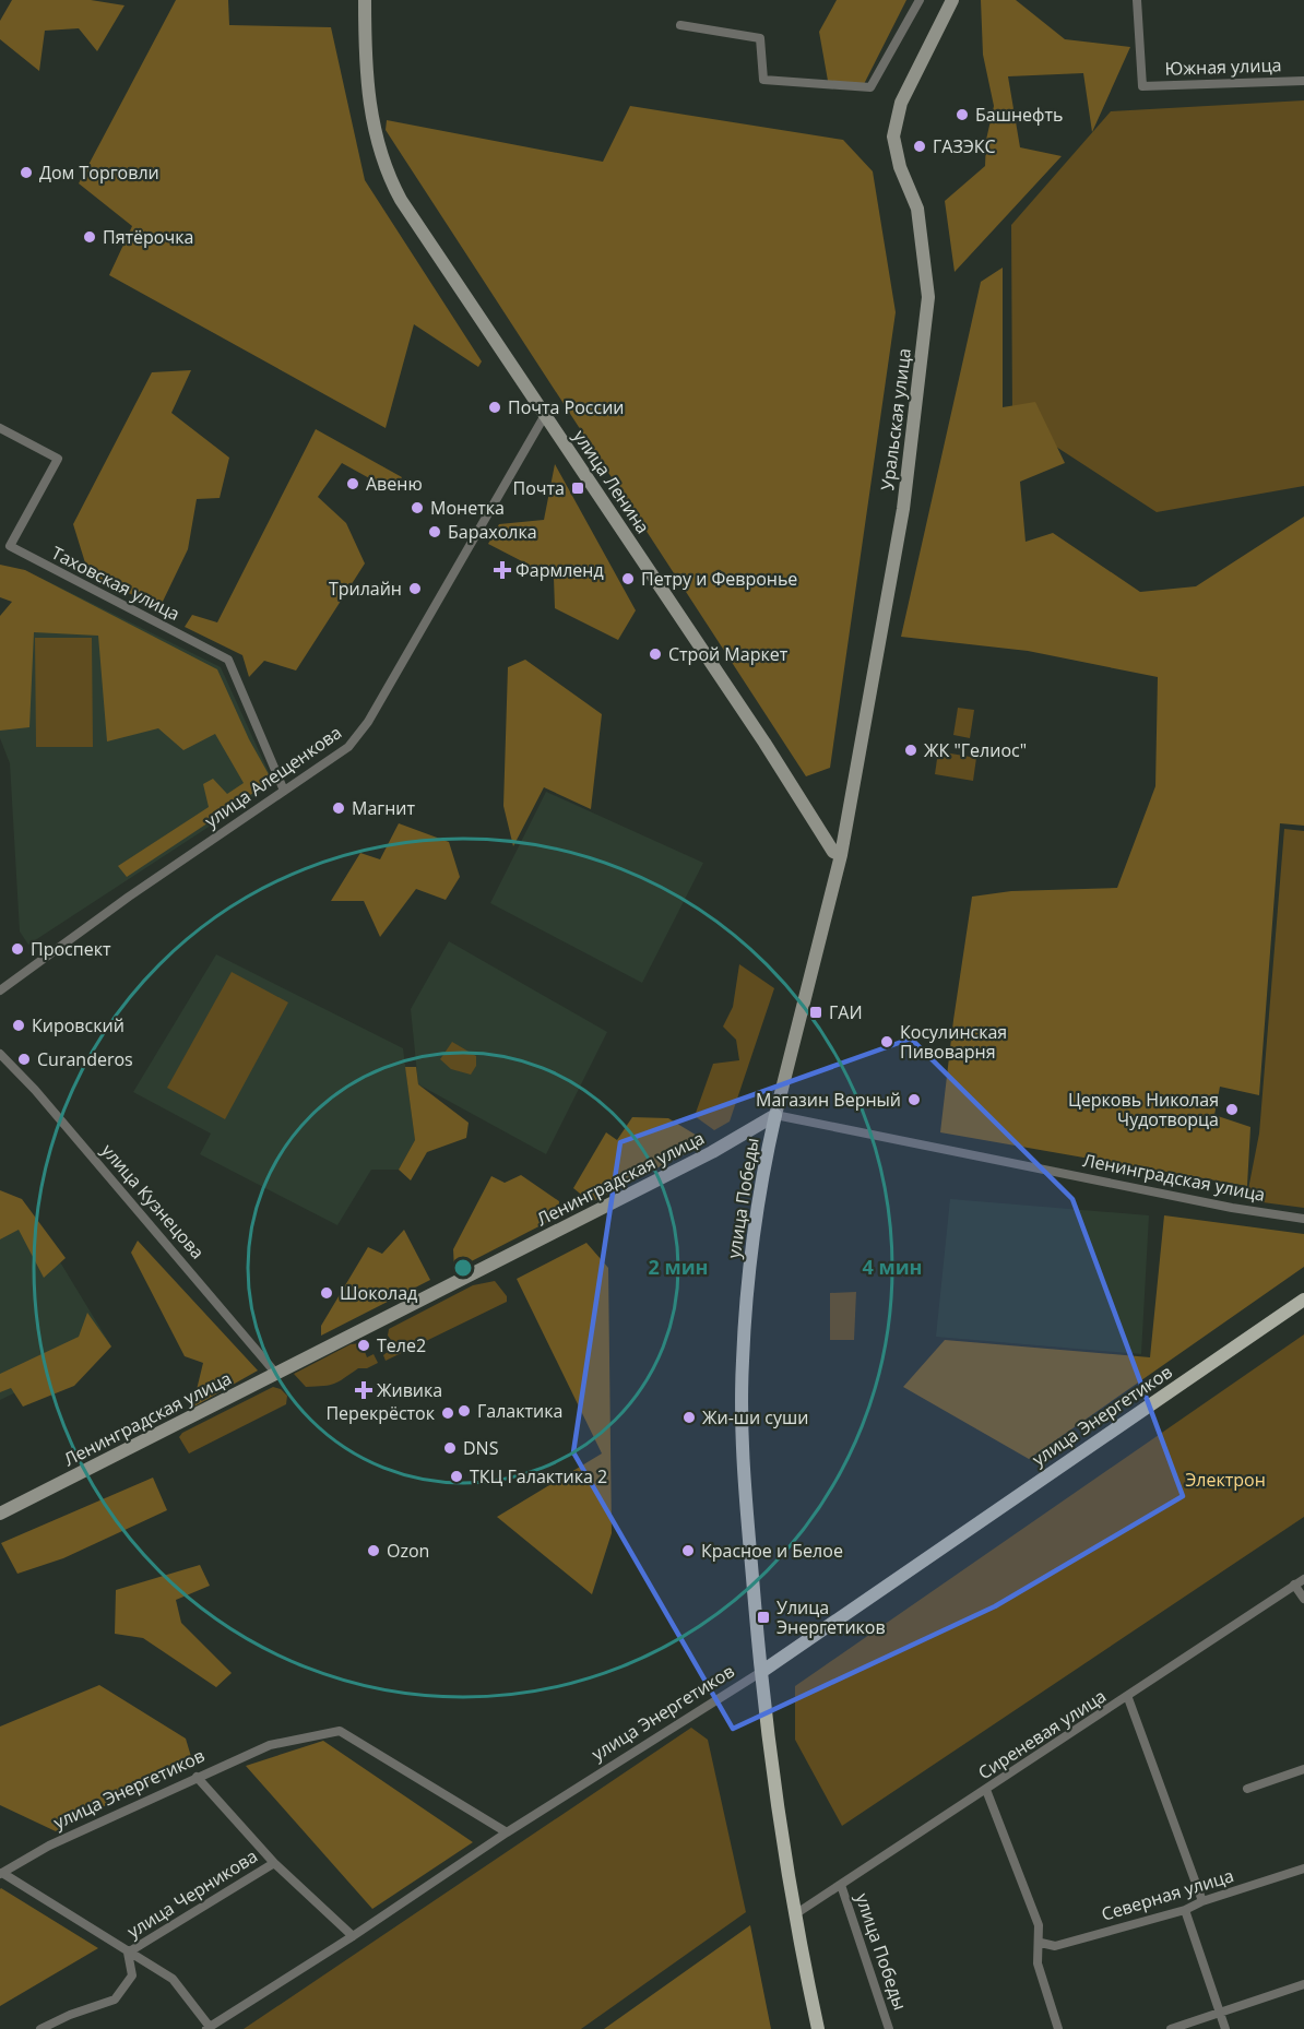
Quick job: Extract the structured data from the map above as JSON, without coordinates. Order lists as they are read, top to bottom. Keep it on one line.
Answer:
{"streets":{"main road":["Уральская улица","улица Ленина","Ленинградская улица","улица Победы","улица Энергетиков"],"street":["Южная улица","Таховская улица","улица Алещенкова","улица Кузнецова","Сиреневая улица","улица Черникова","Северная улица"]},"crossings":[["Уральская улица","улица Ленина"],["Уральская улица","улица Победы"],["улица Ленина","улица Алещенкова"],["улица Ленина","улица Победы"],["Таховская улица","улица Алещенкова"],["Ленинградская улица","улица Победы"],["Ленинградская улица","улица Кузнецова"],["улица Победы","улица Энергетиков"],["улица Победы","Сиреневая улица"],["улица Энергетиков","улица Черникова"]],"parks":["Электрон"],"places":{"other":["Башнефть","ГАЗЭКС","Дом Торговли","Пятёрочка","Почта России","Авеню","Монетка","Барахолка","Петру и Февронье","Трилайн","Строй Маркет","ЖК \"Гелиос\"","Магнит","Проспект","Кировский","Косулинская Пивоварня","Curanderos","Магазин Верный","Церковь Николая Чудотворца","Шоколад","Теле2","Галактика","Перекрёсток","Жи-ши суши","DNS","ТКЦ Галактика 2","Ozon","Красное и Белое"],"transit":["Почта","ГАИ","Улица Энергетиков"],"health":["Фармленд","Живика"]},"rings":["2 мин","4 мин"]}
